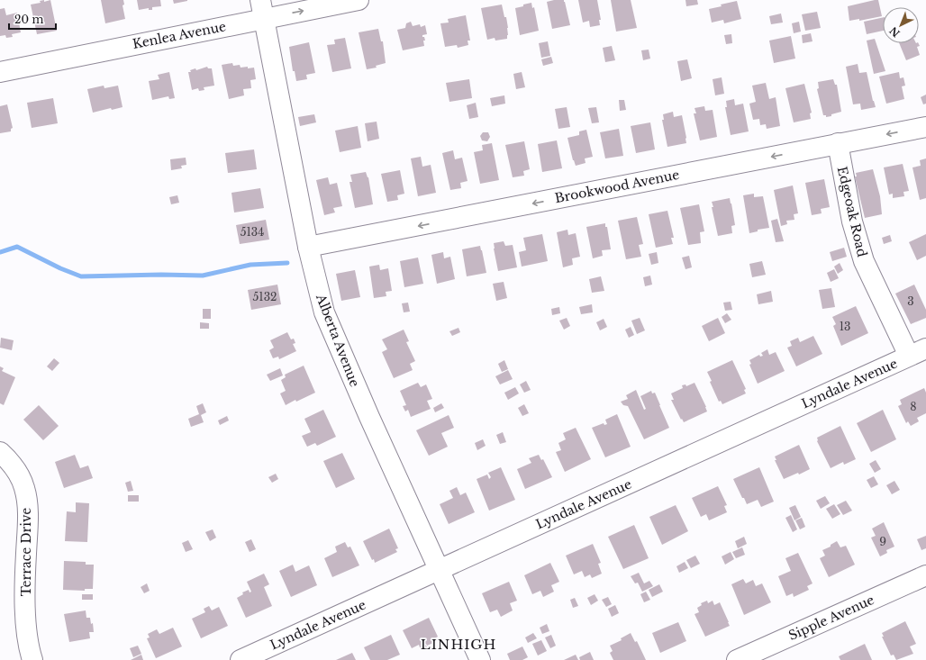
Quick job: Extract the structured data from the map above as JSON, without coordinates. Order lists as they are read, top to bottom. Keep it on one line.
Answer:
{"streets":{"street":["Kenlea Avenue","Brookwood Avenue","Edgeoak Road","Alberta Avenue","Lyndale Avenue","Terrace Drive","Sipple Avenue"]},"crossings":[["Kenlea Avenue","Alberta Avenue"],["Brookwood Avenue","Edgeoak Road"],["Brookwood Avenue","Alberta Avenue"],["Edgeoak Road","Lyndale Avenue"],["Alberta Avenue","Lyndale Avenue"]],"one_way":["Brookwood Avenue"],"districts":["LINHIGH"],"house_numbers":["5134","5132","3","13","8","9"],"scale_bar":"20 m","north":"bottom left"}
